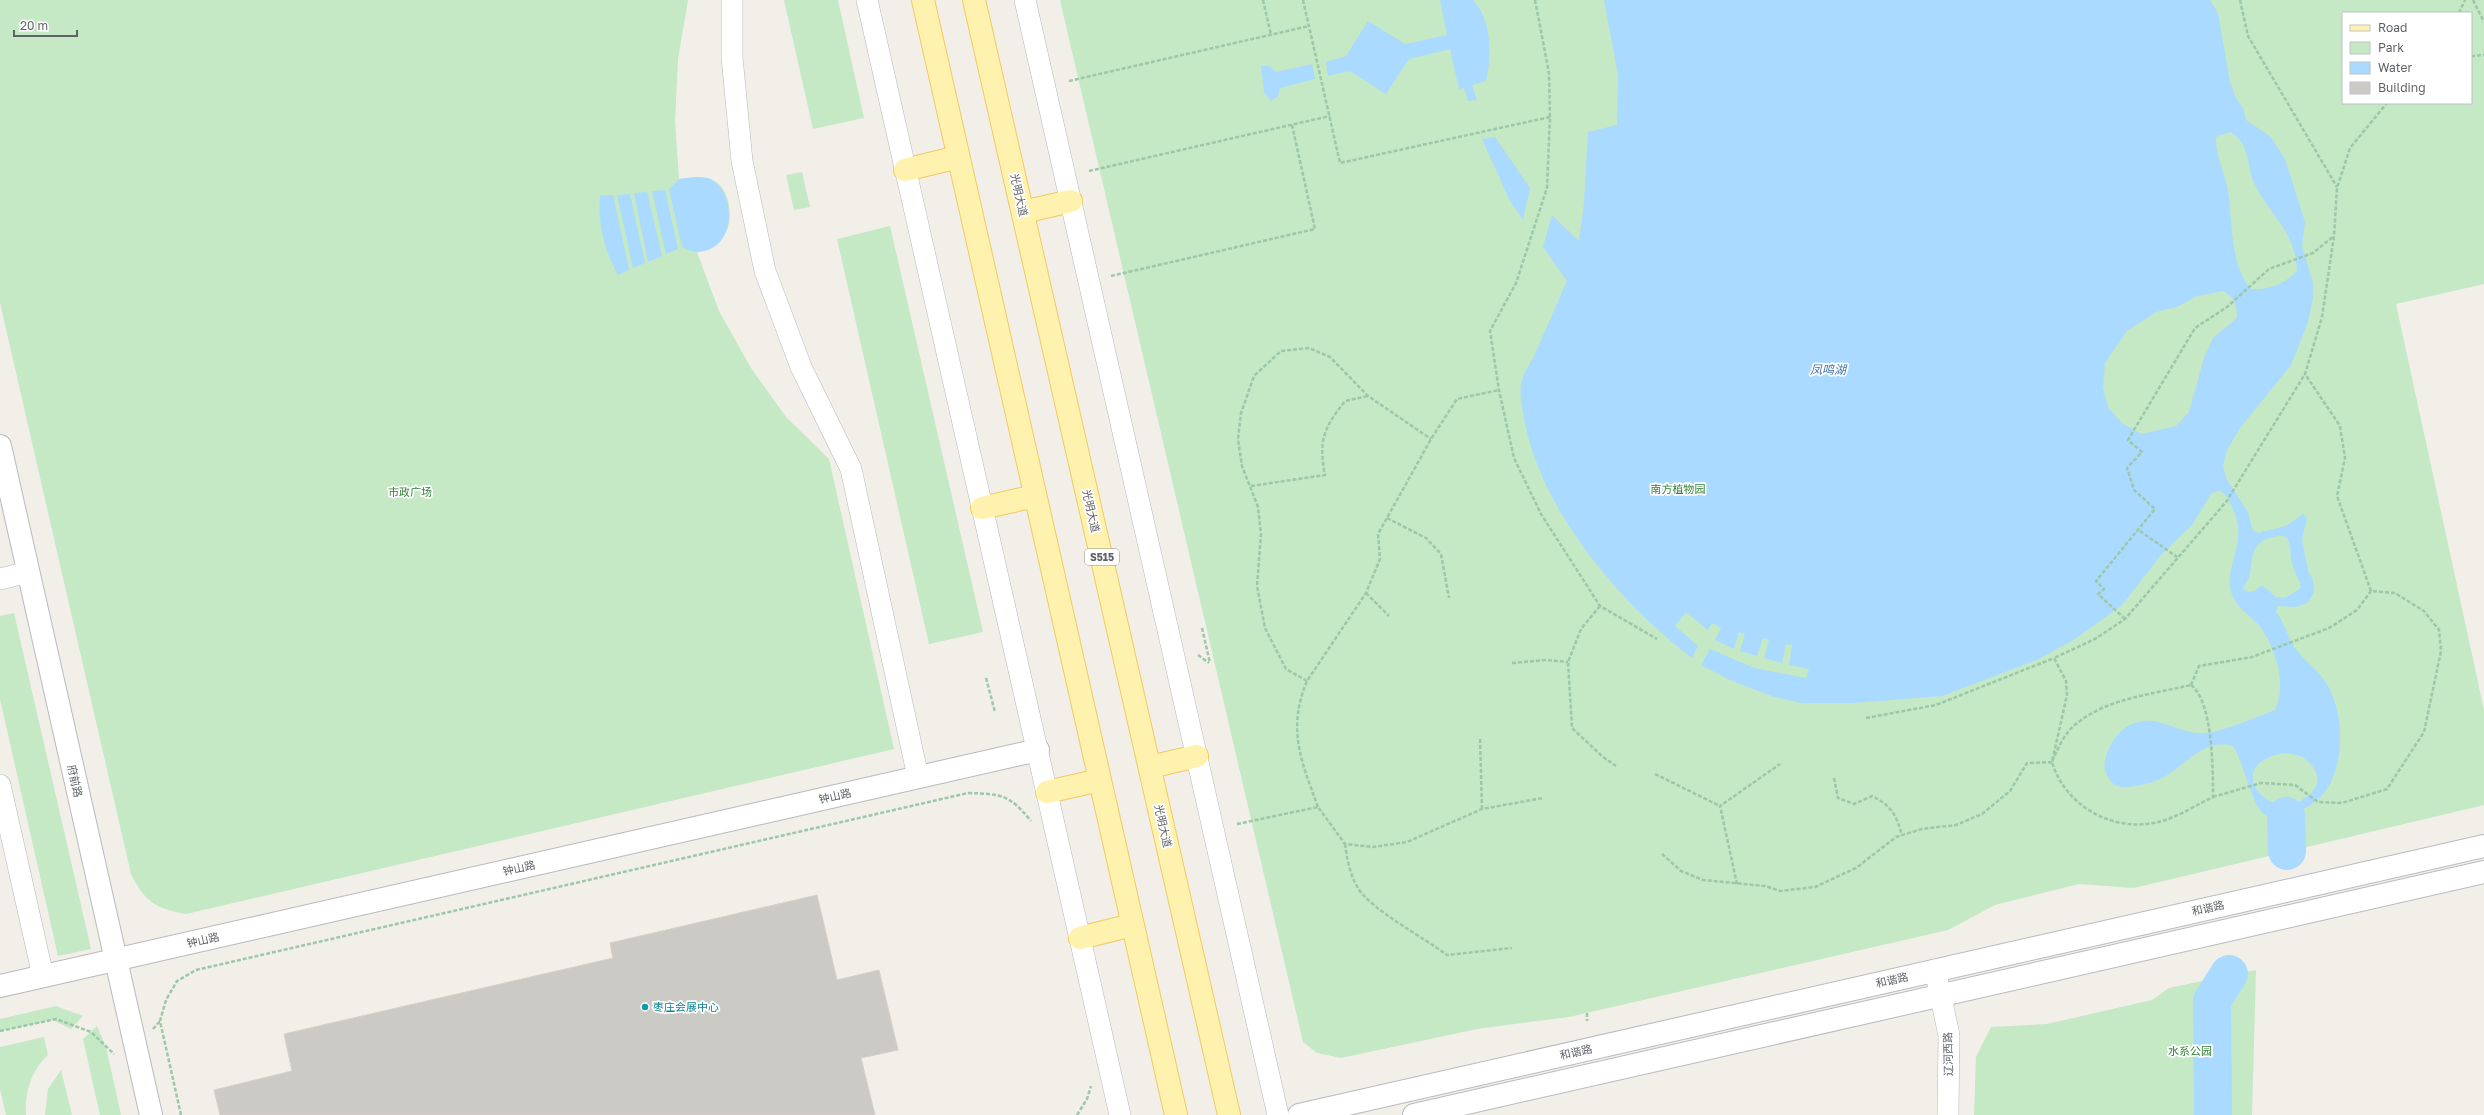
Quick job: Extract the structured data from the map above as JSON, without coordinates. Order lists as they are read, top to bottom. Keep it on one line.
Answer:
{"streets":{"main road":["光明大道","S515","府前路","钟山路","和谐路"],"street":["辽河西路"]},"crossings":[["府前路","钟山路"],["和谐路","辽河西路"]],"water":["凤鸣湖"],"parks":["南方植物园","市政广场","水系公园"],"places":["枣庄会展中心"],"legend":["Road","Park","Water","Building"],"scale_bar":"20 m"}
